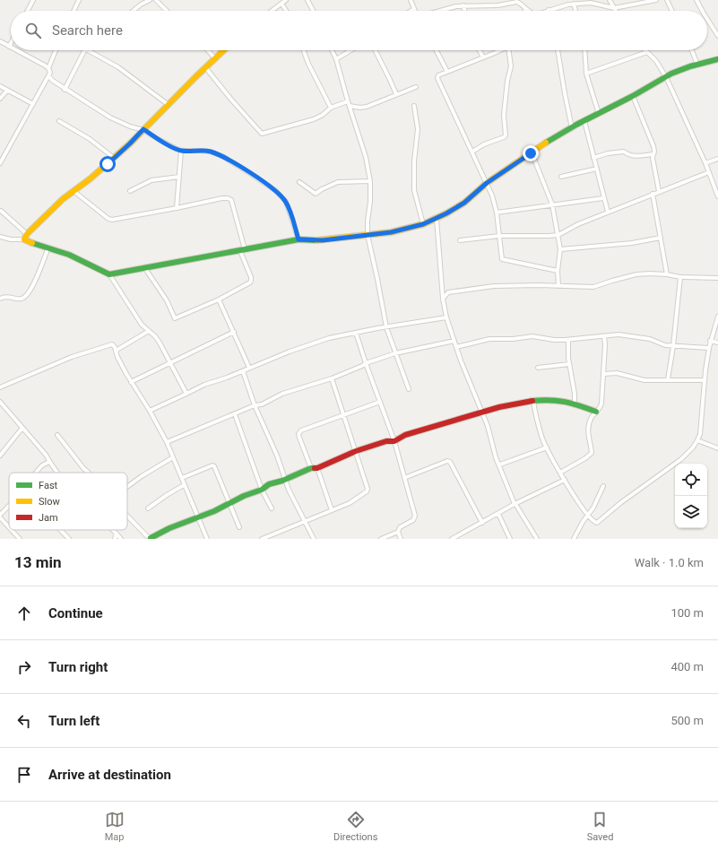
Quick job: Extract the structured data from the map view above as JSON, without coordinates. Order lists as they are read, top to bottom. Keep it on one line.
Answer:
{"legend":["Fast","Slow","Jam"],"page":{"search":"Search here","heading":["13 min","Walk · 1.0 km"],"list":[["Continue","100 m"],["Turn right","400 m"],["Turn left","500 m"],"Arrive at destination"],"nav":["Map","Directions","Saved"]}}
